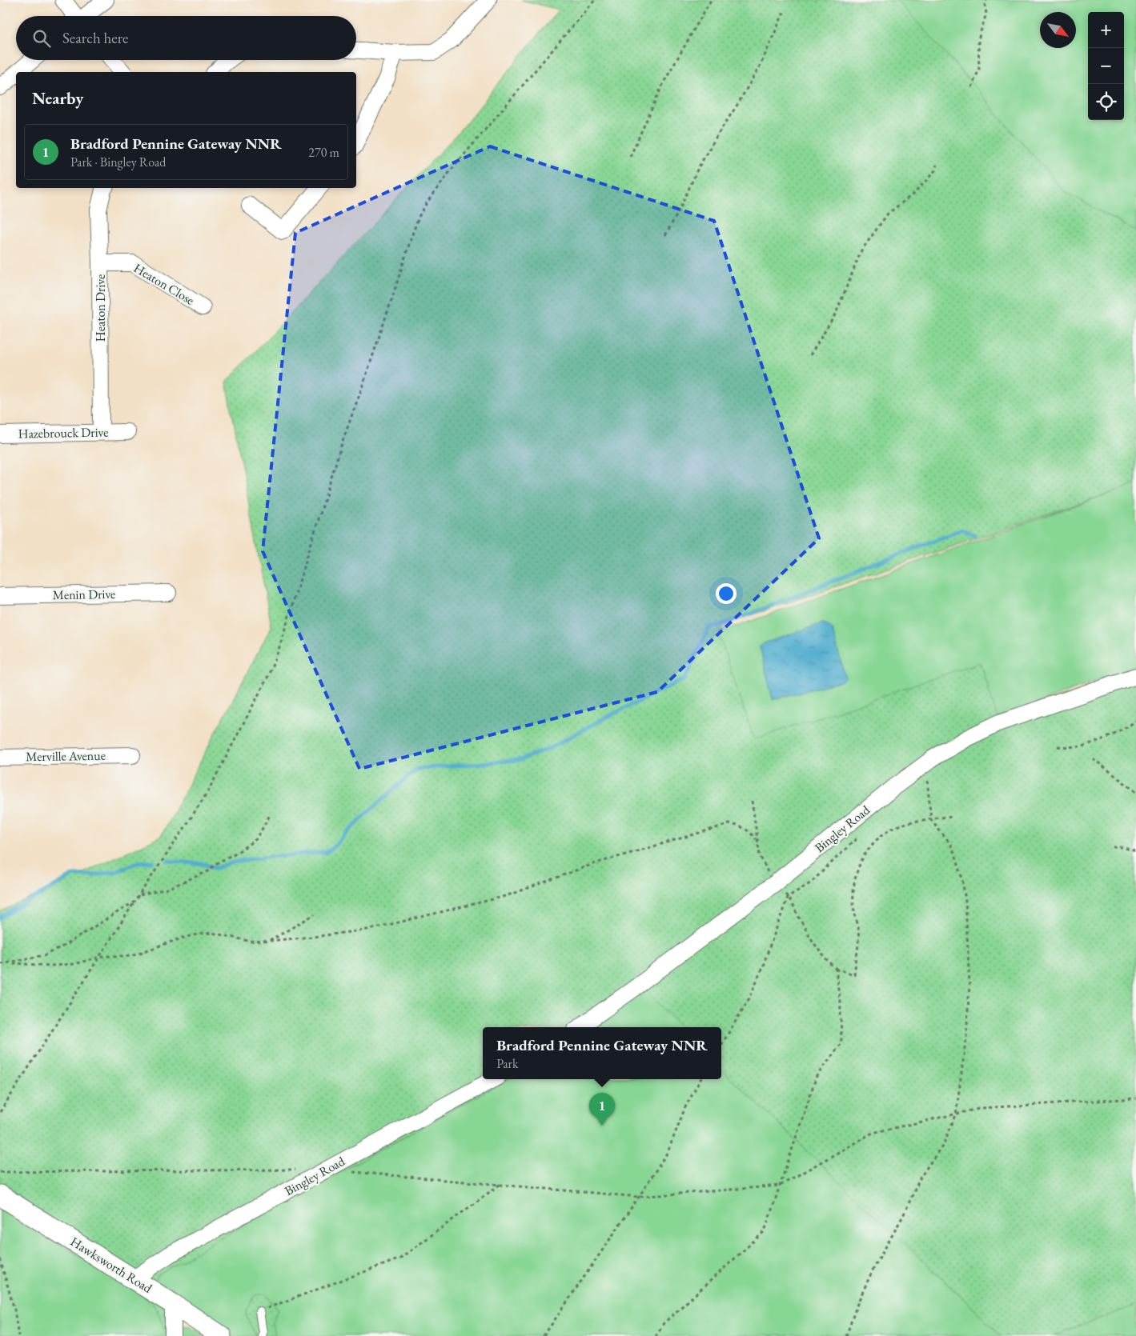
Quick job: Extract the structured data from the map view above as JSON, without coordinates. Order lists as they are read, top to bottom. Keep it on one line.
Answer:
{"streets":{"street":["Heaton Close","Heaton Drive","Hazebrouck Drive","Menin Drive","Merville Avenue","Bingley Road","Hawksworth Road"]},"crossings":[["Heaton Close","Heaton Drive"],["Heaton Drive","Hazebrouck Drive"],["Bingley Road","Hawksworth Road"]],"north":"bottom right","page":{"map_buttons":["+","−"],"search":"Search here","heading":"Nearby","list":[{"mark":"1","name":"Bradford Pennine Gateway NNR","note":"Park · Bingley Road","value":"270 m"}],"popup":["Bradford Pennine Gateway NNR","Park"],"pins":"1"}}
